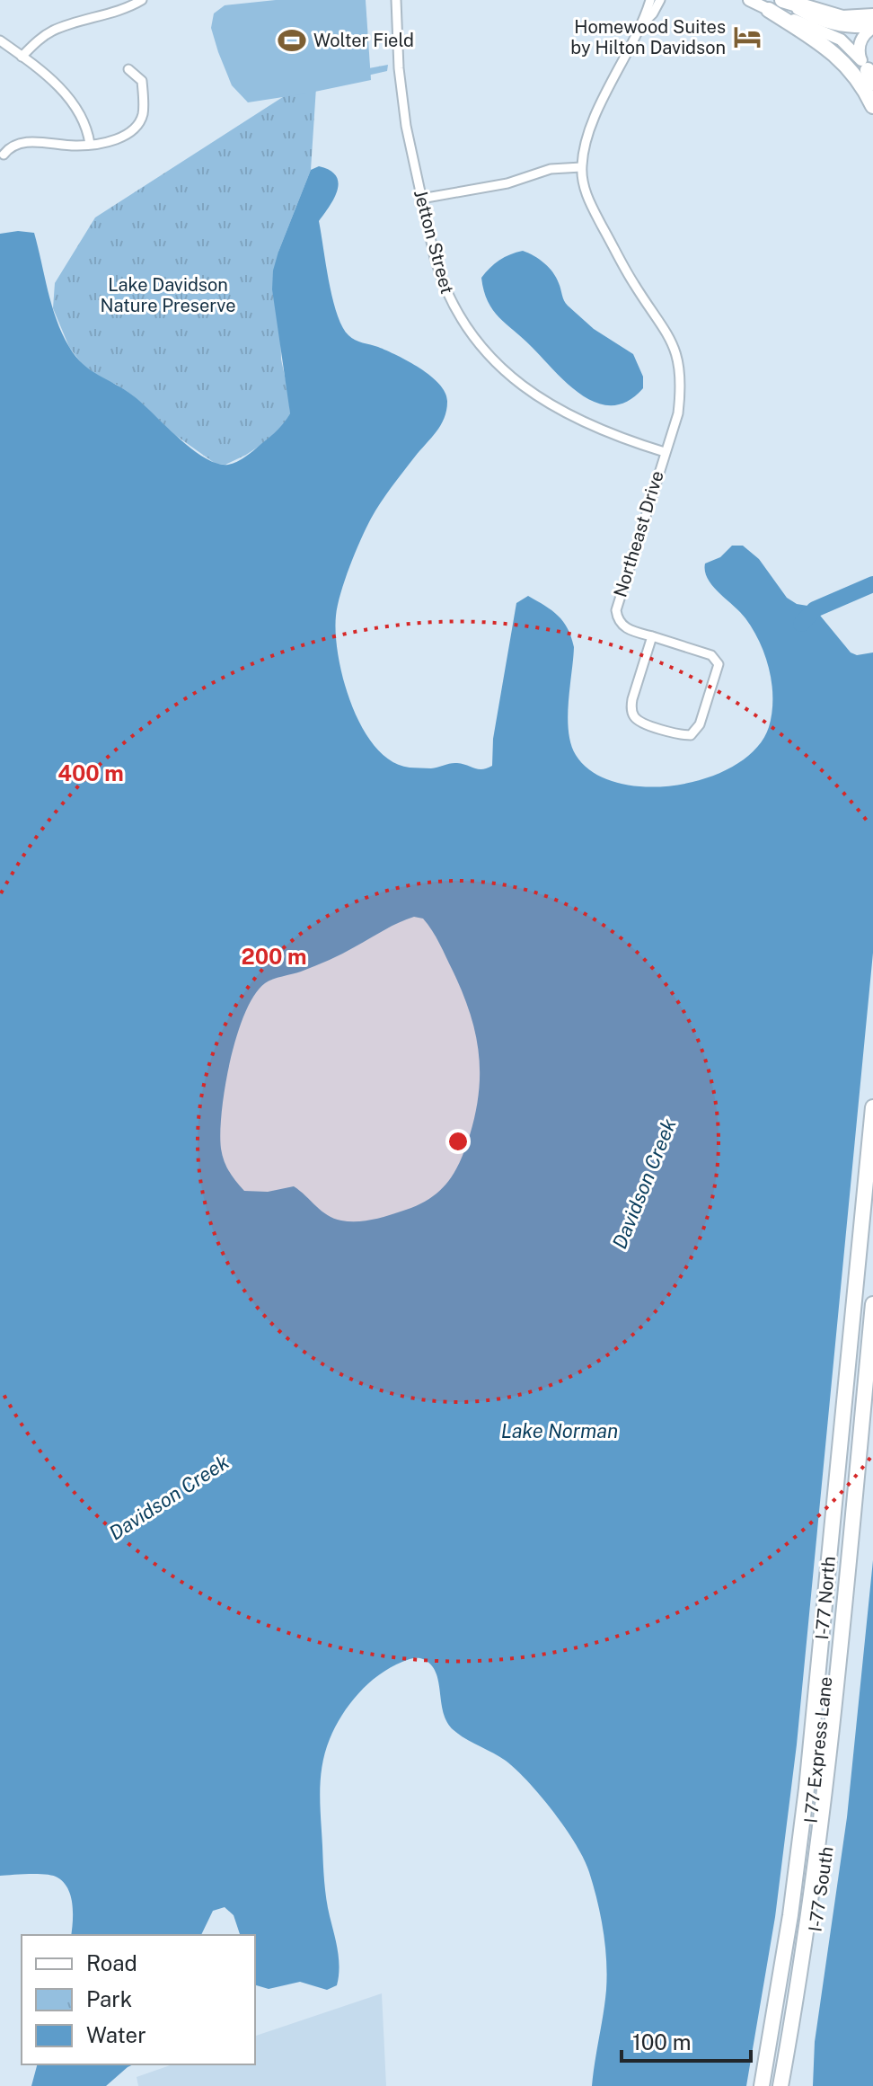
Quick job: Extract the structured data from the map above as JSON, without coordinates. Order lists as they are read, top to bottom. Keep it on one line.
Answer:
{"streets":{"highway":["I-77 North","I 77 Express Lane","I-77 South"],"street":["Jetton Street","Northeast Drive"]},"crossings":[["Jetton Street","Northeast Drive"]],"water":["Davidson Creek","Lake Norman"],"parks":["Lake Davidson Nature Preserve"],"places":{"hotel":["Homewood Suites by Hilton Davidson"],"sports":["Wolter Field"]},"legend":["Road","Park","Water"],"scale_bar":"100 m","rings":["400 m","200 m"]}
